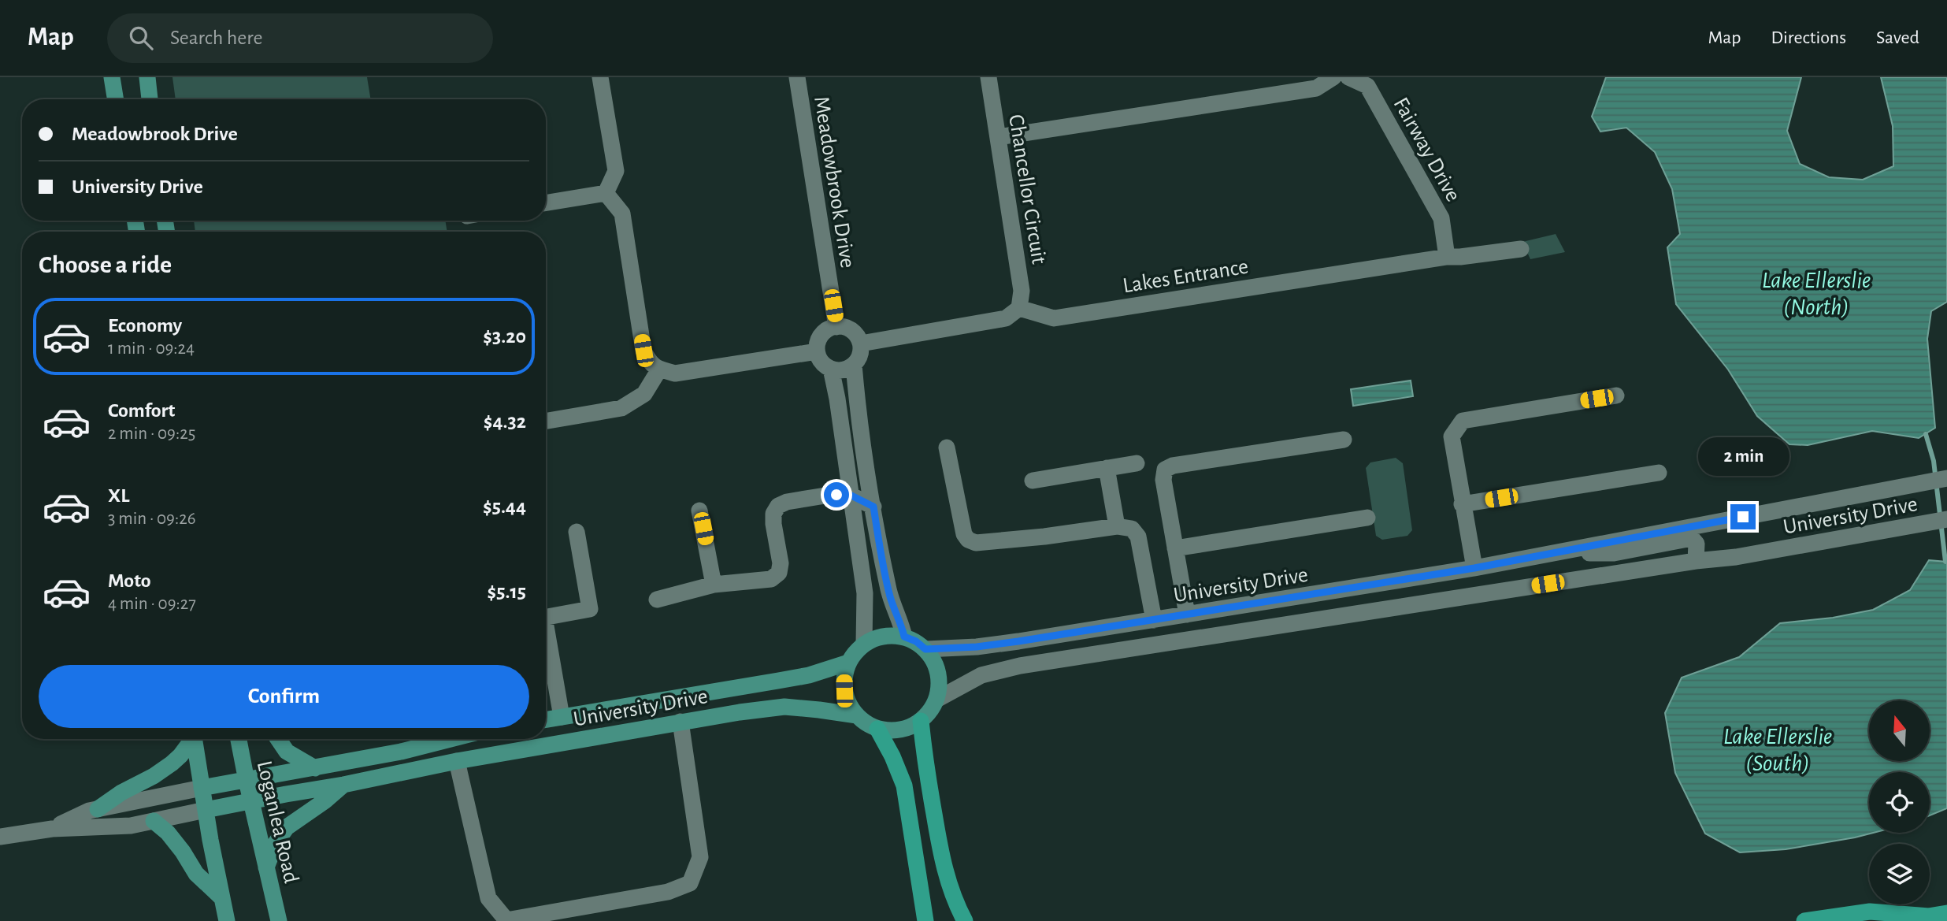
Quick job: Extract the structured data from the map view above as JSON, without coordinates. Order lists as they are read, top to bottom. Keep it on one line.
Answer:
{"streets":{"main road":["University Drive","Loganlea Road"],"street":["Fairway Drive","Meadowbrook Drive","Chancellor Circuit","Lakes Entrance"]},"crossings":[["Fairway Drive","Lakes Entrance"],["Chancellor Circuit","Lakes Entrance"],["University Drive","Loganlea Road"]],"water":["Lake Ellerslie (North)","Lake Ellerslie (South)"],"north":"top","page":{"header":"Map","search":"Search here","nav":["Map","Directions","Saved"],"banner":["Meadowbrook Drive","University Drive"],"heading":"Choose a ride","list":[{"name":"Economy","note":"1 min · 09:24","value":"$3.20"},{"name":"Comfort","note":"2 min · 09:25","value":"$4.32"},{"name":"XL","note":"3 min · 09:26","value":"$5.44"},{"name":"Moto","note":"4 min · 09:27","value":"$5.15"}],"bubble":"2 min","buttons":"Confirm"}}
